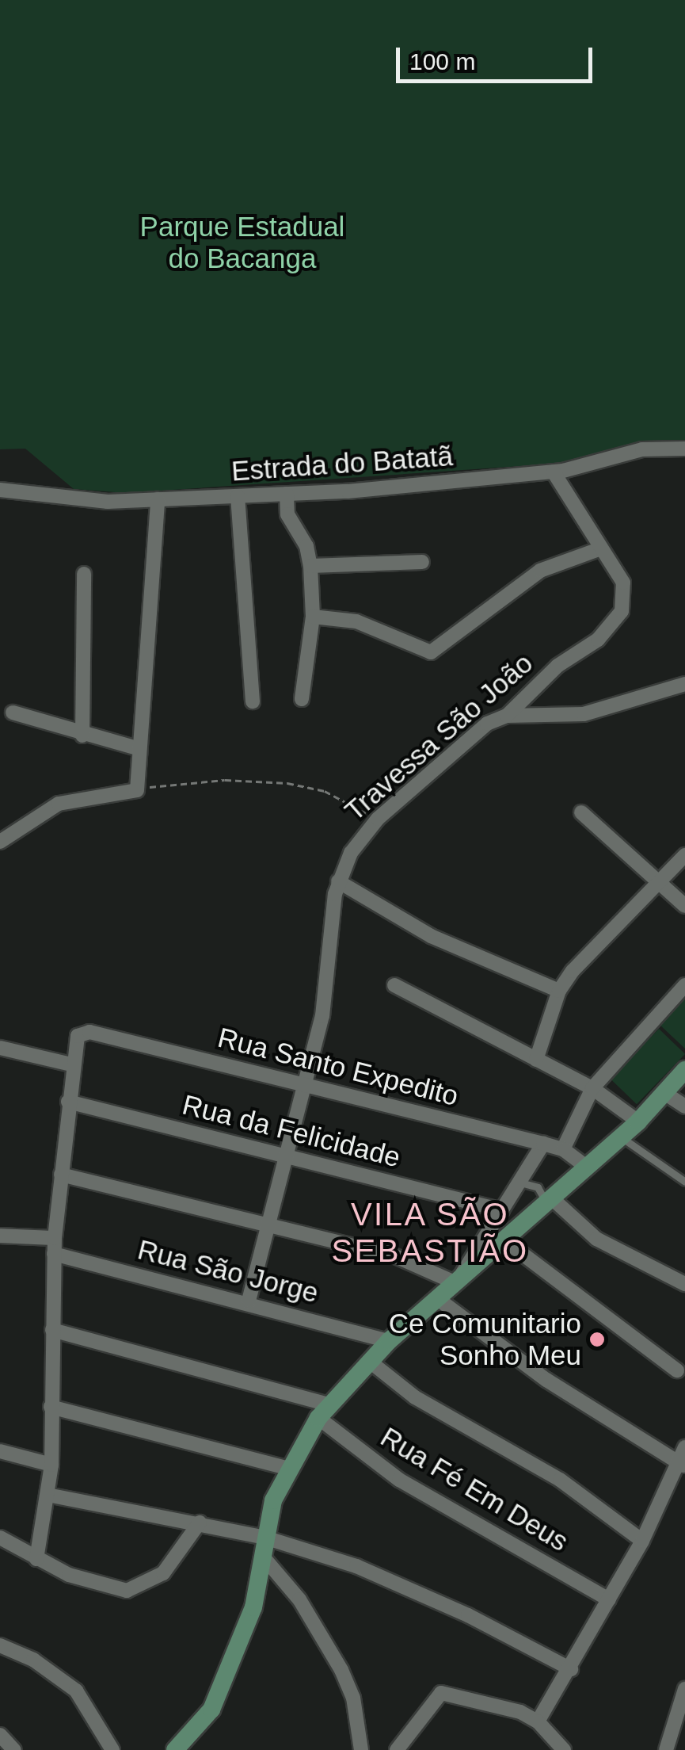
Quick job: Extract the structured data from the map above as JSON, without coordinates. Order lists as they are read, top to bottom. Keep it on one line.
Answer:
{"streets":{"street":["Estrada do Batatã","Travessa São João","Rua Santo Expedito","Rua da Felicidade","Rua São Jorge","Rua Fé Em Deus"]},"crossings":[["Estrada do Batatã","Travessa São João"],["Travessa São João","Rua Santo Expedito"],["Travessa São João","Rua da Felicidade"],["Travessa São João","Rua São Jorge"]],"districts":["VILA SÃO SEBASTIÃO"],"parks":["Parque Estadual do Bacanga"],"places":["Ce Comunitario Sonho Meu"],"scale_bar":"100 m"}
